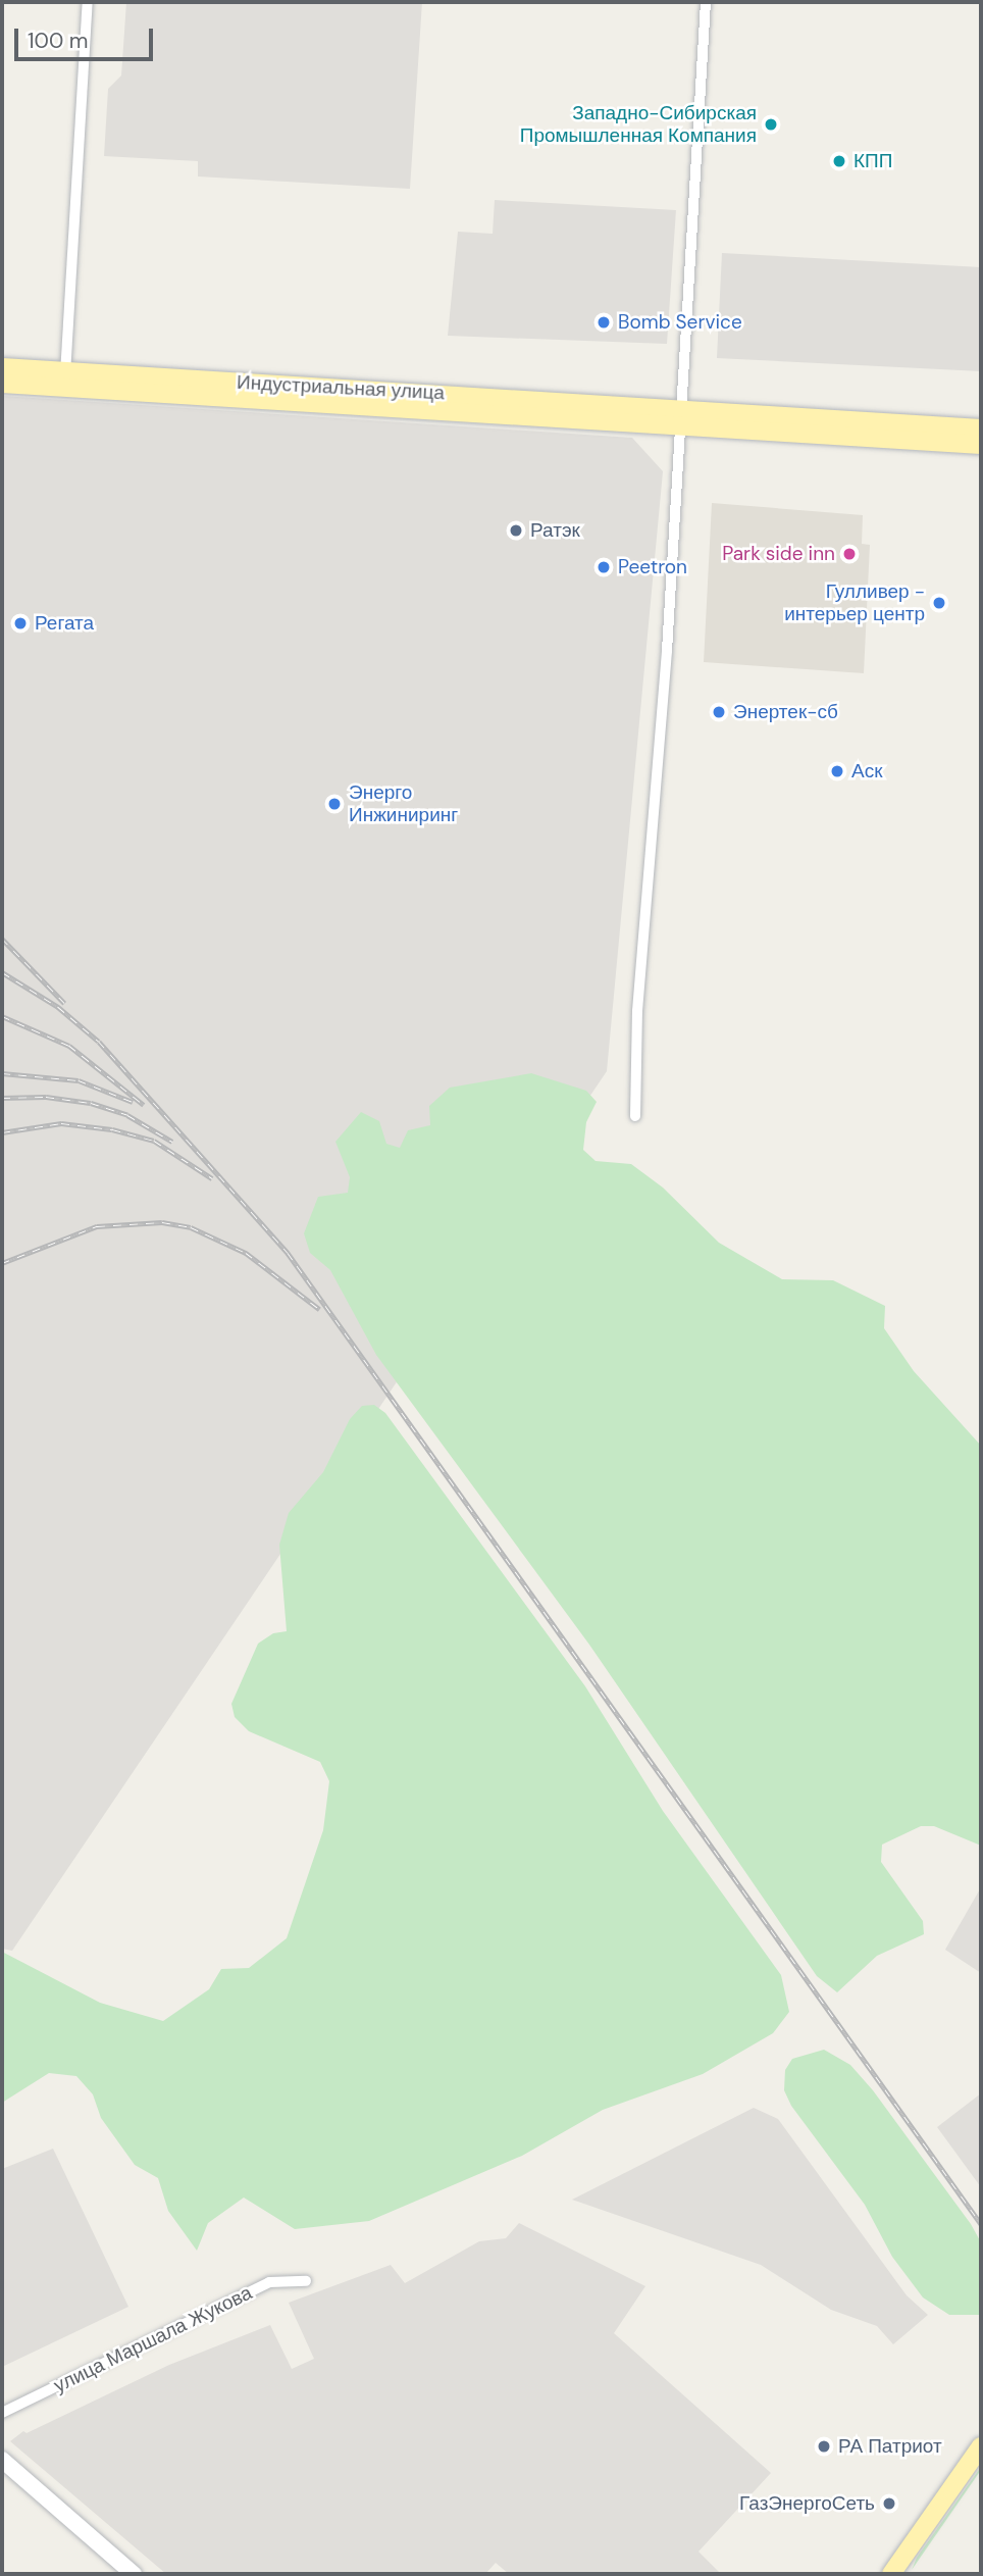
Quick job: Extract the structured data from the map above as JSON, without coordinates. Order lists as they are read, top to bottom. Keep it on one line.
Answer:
{"streets":{"main road":["Индустриальная улица"],"street":["улица Маршала Жукова"]},"places":["Западно-Сибирская Промышленная Компания","КПП","Bomb Service","Ратэк","Park side inn","Peetron","Гулливер - интерьер центр","Регата","Энертек-сб","Аск","Энерго Инжиниринг","РА Патриот","ГазЭнергоСеть"],"scale_bar":"100 m"}
